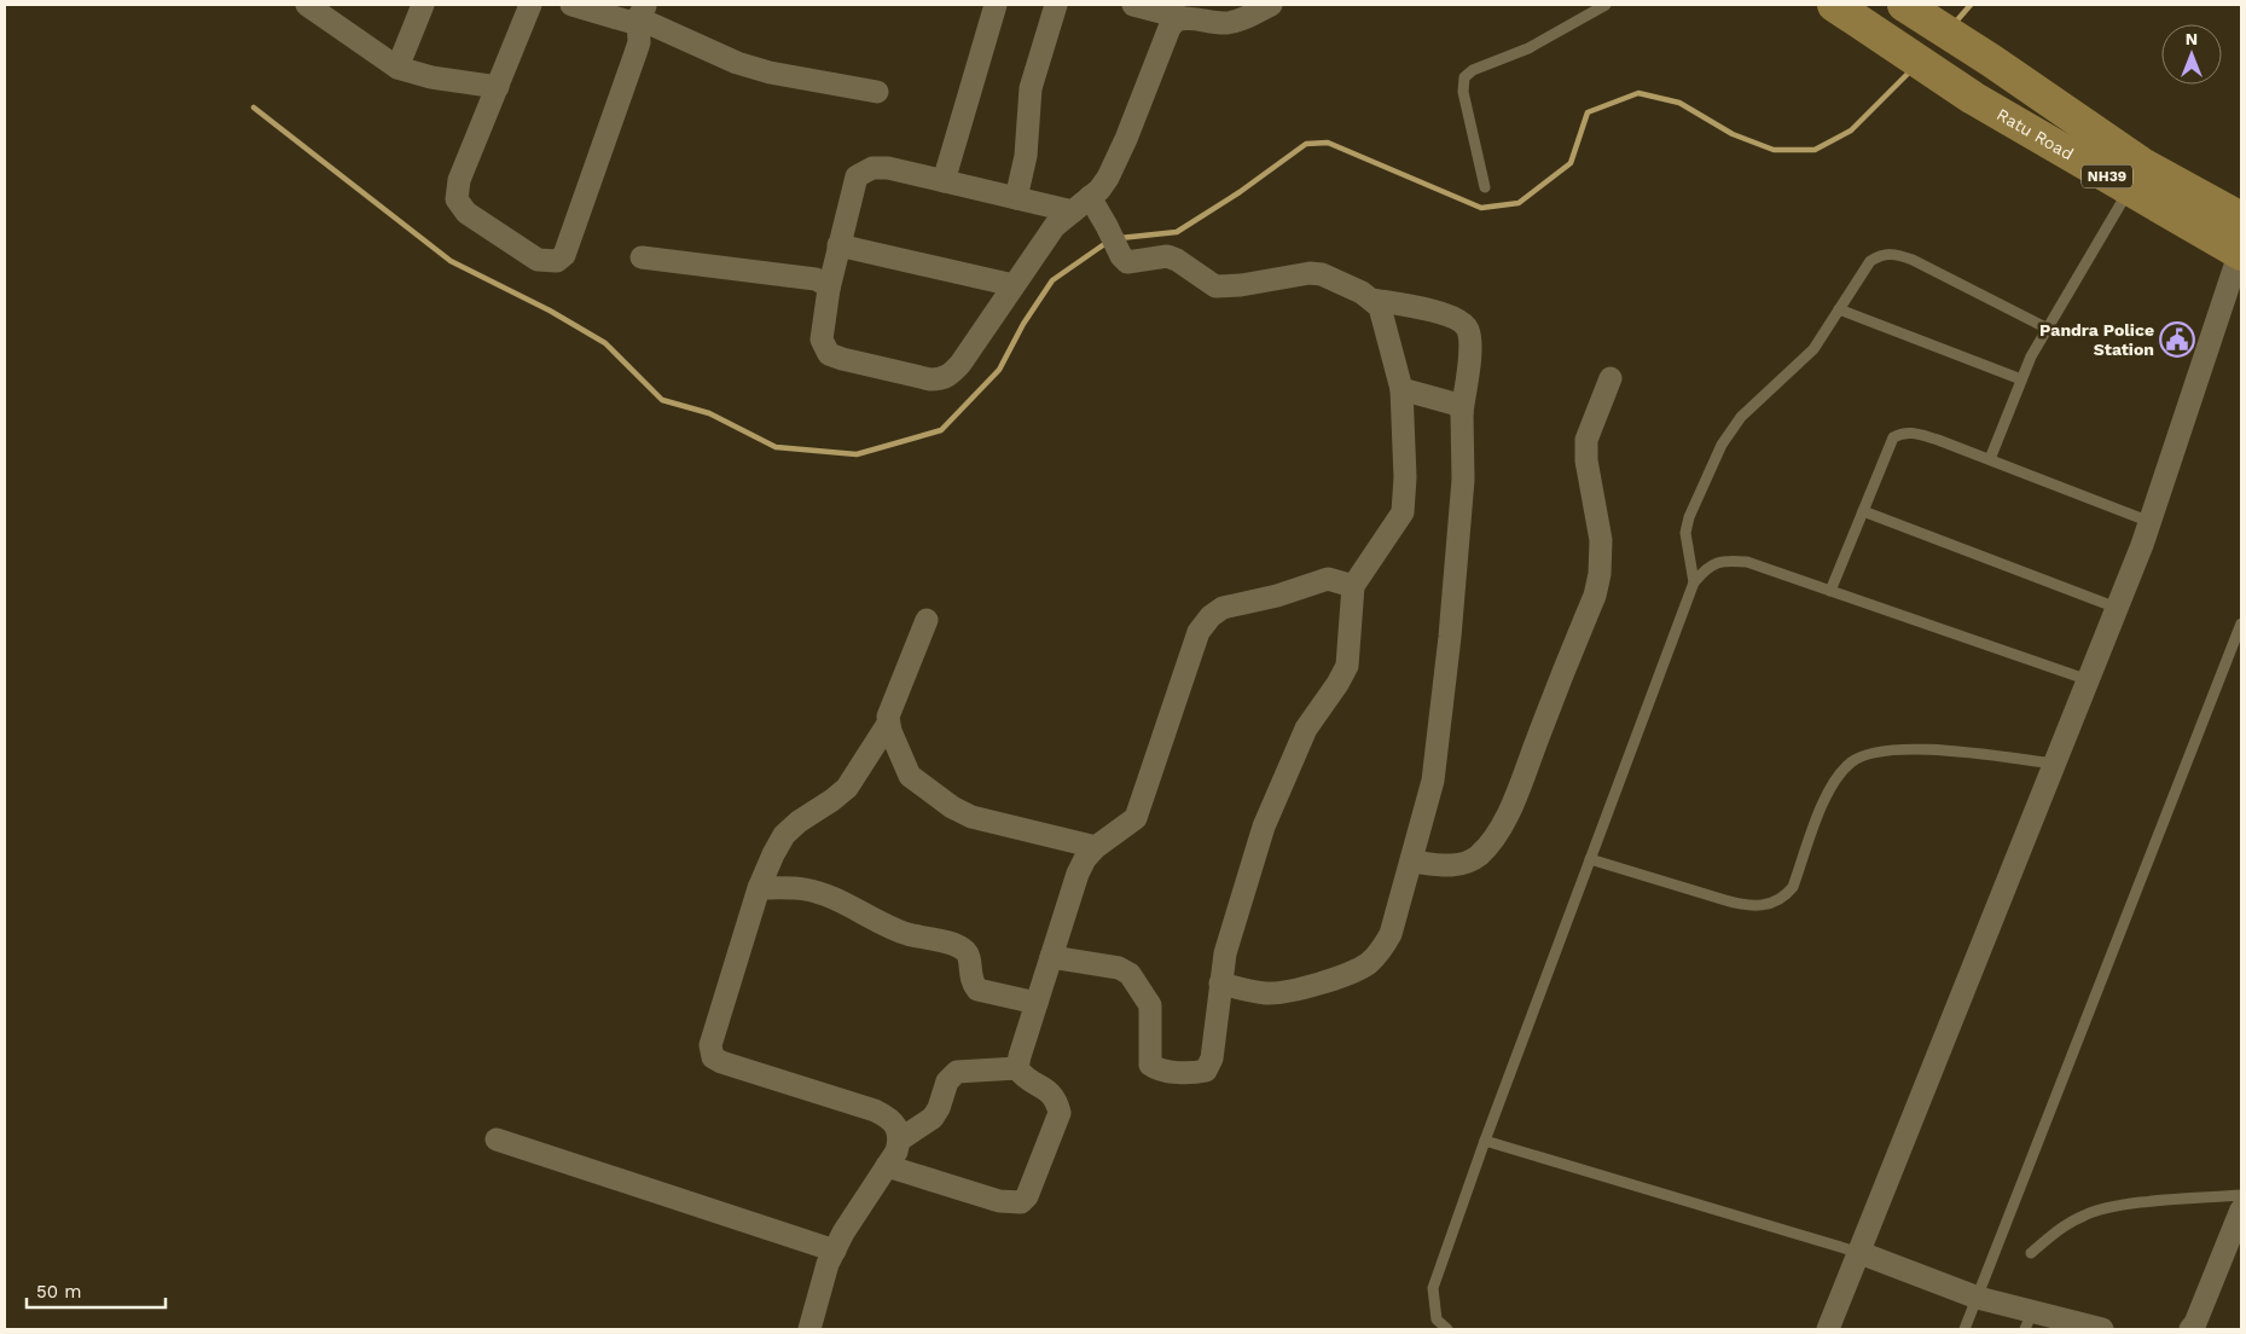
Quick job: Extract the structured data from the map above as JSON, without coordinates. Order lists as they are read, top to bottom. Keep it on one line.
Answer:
{"streets":{"main road":["Ratu Road","NH39"]},"places":{"public building":["Pandra Police Station"]},"scale_bar":"50 m","north":"top"}
